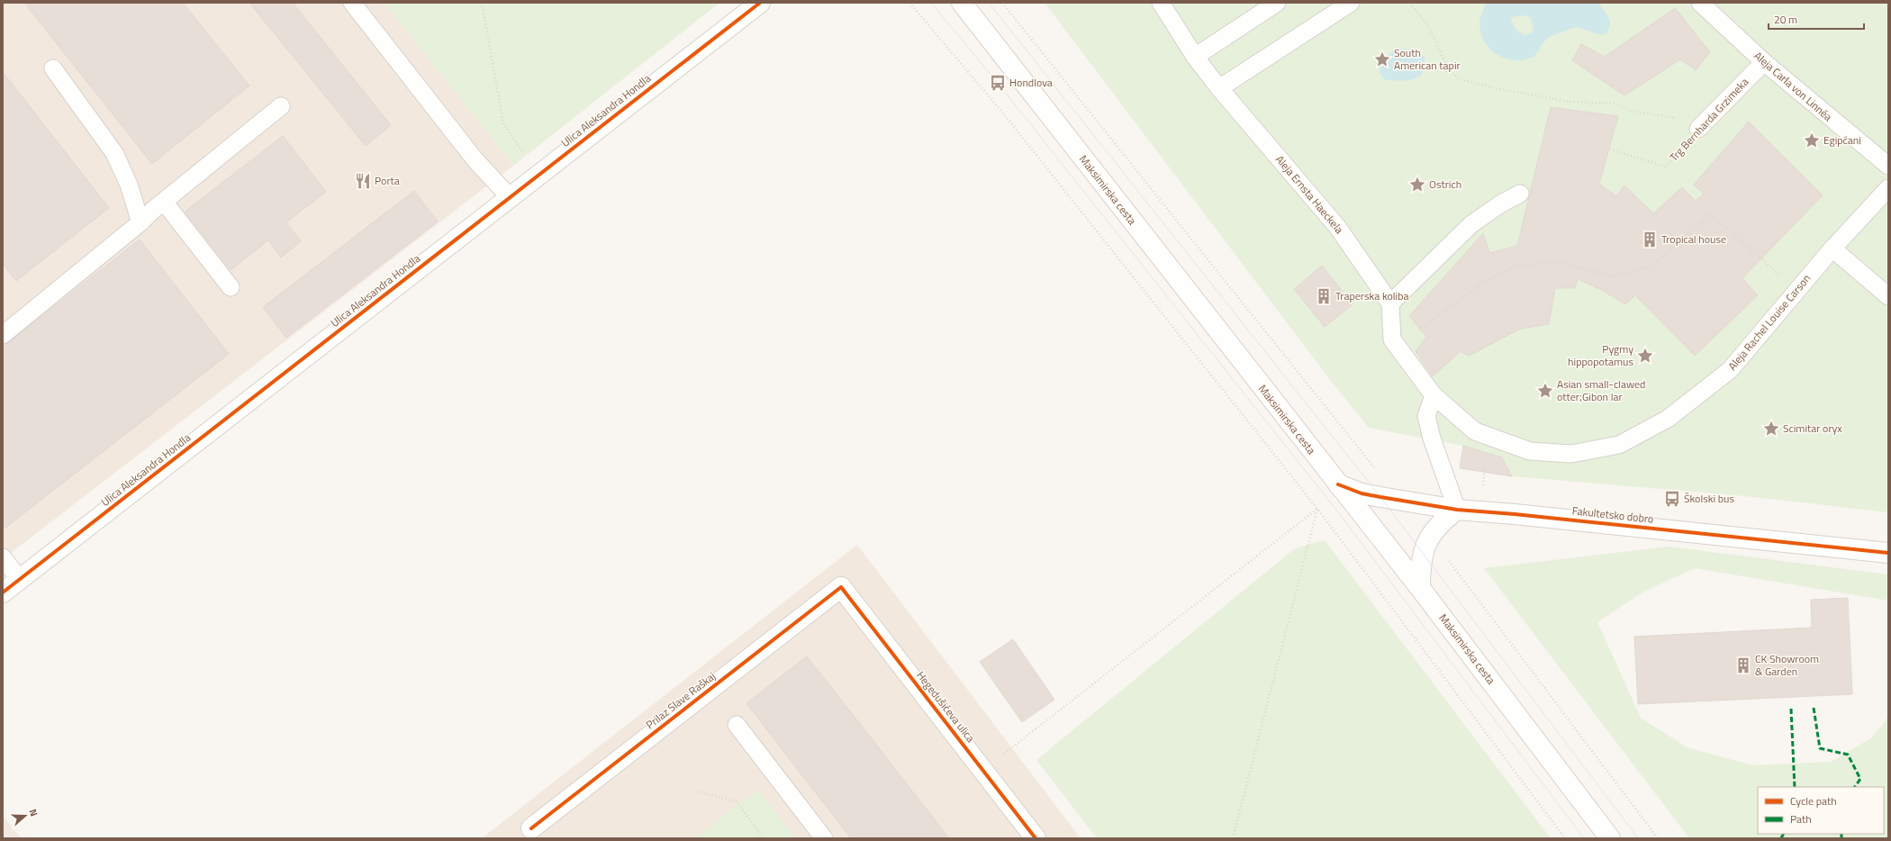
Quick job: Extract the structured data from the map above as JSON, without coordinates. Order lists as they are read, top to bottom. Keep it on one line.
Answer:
{"streets":{"street":["Ulica Aleksandra Hondla","Maksimirska cesta","Fakultetsko dobro","Prilaz Slave Raškaj","Hegedušićeva ulica"],"lane":["Aleja Carla von Linnéa","Trg Bernharda Grzimeka","Aleja Ernsta Haeckela","Aleja Rachel Louise Carson"]},"crossings":[["Aleja Carla von Linnéa","Trg Bernharda Grzimeka"],["Maksimirska cesta","Fakultetsko dobro"],["Prilaz Slave Raškaj","Hegedušićeva ulica"]],"places":{"place":["South American tapir","Egipćani","Ostrich","Pygmy hippopotamus","Asian small-clawed otter;Gibon lar","Scimitar oryx"],"bus stop":["Hondlova","Školski bus"],"restaurant":["Porta"],"building":["Tropical house","Traperska koliba","CK Showroom & Garden"]},"legend":["Cycle path","Path"],"scale_bar":"20 m","north":"right"}
